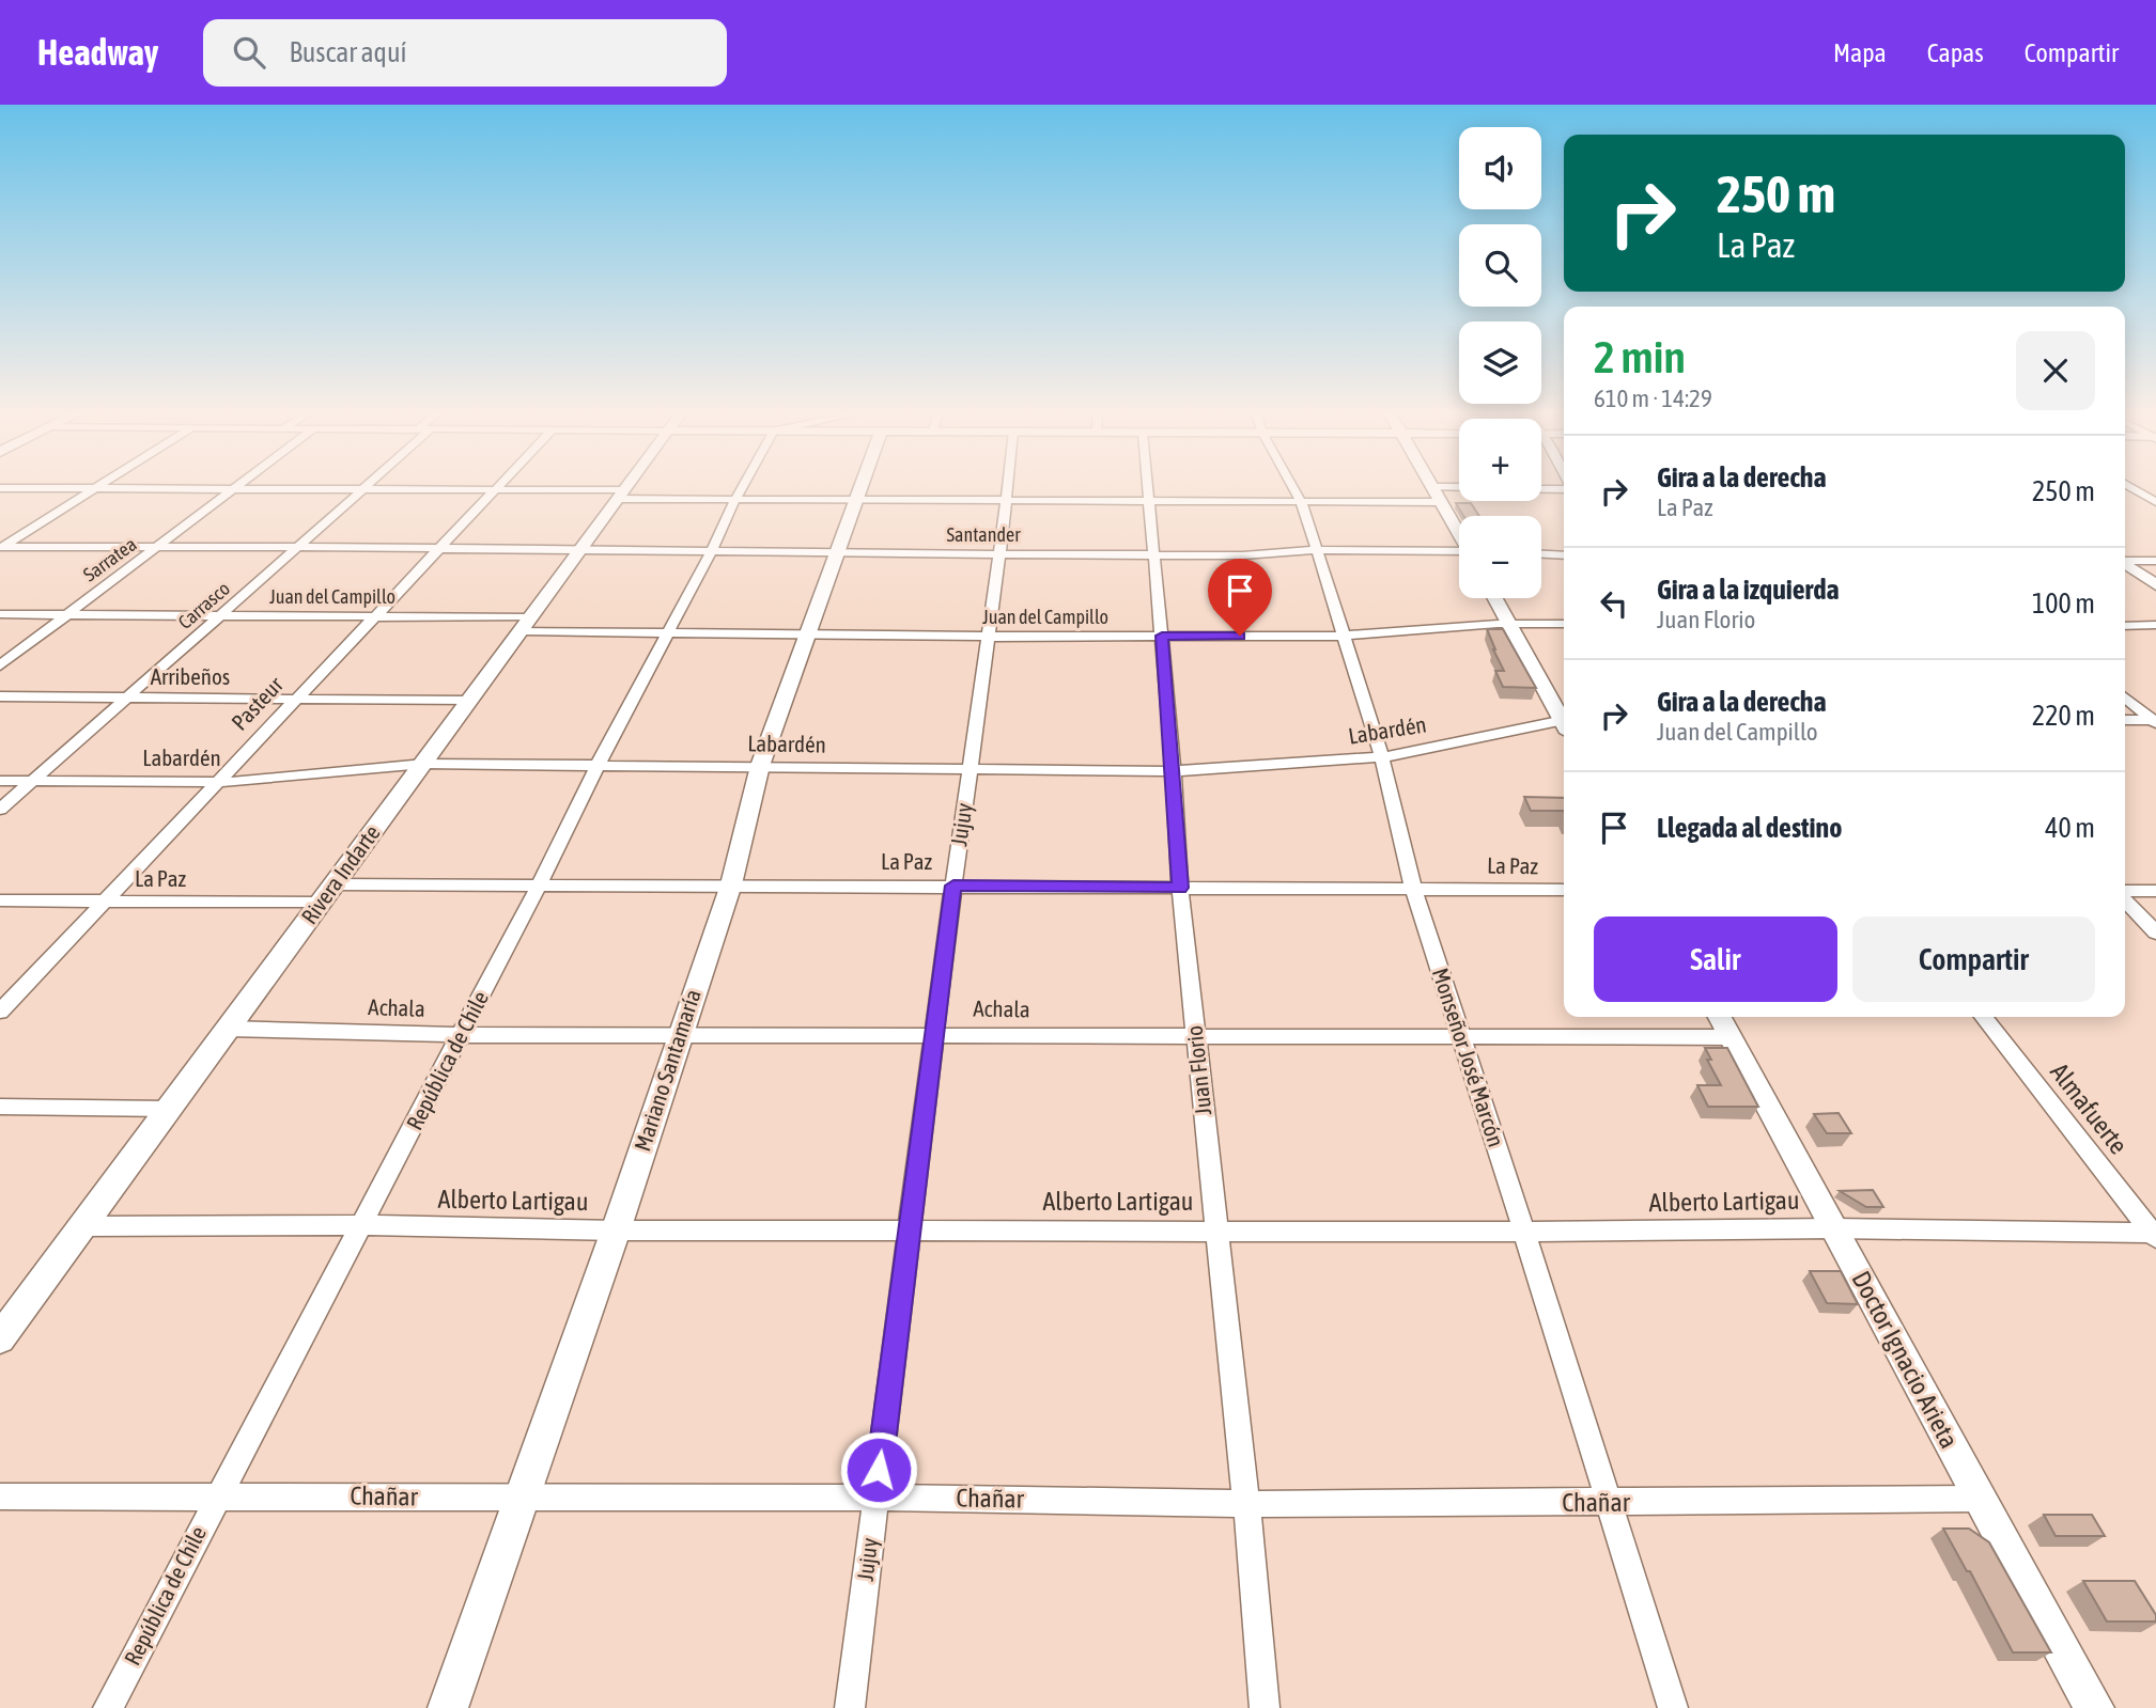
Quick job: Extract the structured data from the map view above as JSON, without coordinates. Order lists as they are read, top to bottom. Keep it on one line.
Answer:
{"streets":{"street":["Santander","Sarratea","Juan del Campillo","Carrasco","Arribeños","Pasteur","Labardén","Jujuy","La Paz","Rivera Indarte","Achala","Monseñor José Marcón","República de Chile","Mariano Santamaría","Juan Florio","Almafuerte","Alberto Lartigau","Doctor Ignacio Arieta","Chañar"]},"crossings":[["Santander","Sarratea"],["Santander","Carrasco"],["Santander","Pasteur"],["Santander","Jujuy"],["Santander","Rivera Indarte"],["Santander","Monseñor José Marcón"],["Santander","República de Chile"],["Santander","Mariano Santamaría"],["Santander","Juan Florio"],["Sarratea","Juan del Campillo"],["Juan del Campillo","Carrasco"],["Juan del Campillo","Pasteur"],["Juan del Campillo","Jujuy"],["Juan del Campillo","Rivera Indarte"],["Juan del Campillo","Monseñor José Marcón"],["Juan del Campillo","República de Chile"],["Juan del Campillo","Mariano Santamaría"],["Juan del Campillo","Juan Florio"],["Carrasco","Arribeños"],["Carrasco","Labardén"],["Arribeños","Pasteur"],["Arribeños","Rivera Indarte"],["Pasteur","Labardén"],["Pasteur","La Paz"],["Labardén","Jujuy"],["Labardén","Rivera Indarte"],["Labardén","Monseñor José Marcón"],["Labardén","República de Chile"],["Labardén","Mariano Santamaría"],["Labardén","Juan Florio"],["Jujuy","La Paz"],["Jujuy","Achala"],["Jujuy","Alberto Lartigau"],["Jujuy","Chañar"],["La Paz","Rivera Indarte"],["La Paz","Monseñor José Marcón"],["La Paz","República de Chile"],["La Paz","Mariano Santamaría"],["La Paz","Juan Florio"],["Rivera Indarte","Achala"],["Rivera Indarte","Alberto Lartigau"],["Achala","Monseñor José Marcón"],["Achala","República de Chile"],["Achala","Mariano Santamaría"],["Achala","Juan Florio"],["Achala","Doctor Ignacio Arieta"],["Monseñor José Marcón","Alberto Lartigau"],["Monseñor José Marcón","Chañar"],["República de Chile","Alberto Lartigau"],["República de Chile","Chañar"],["Mariano Santamaría","Alberto Lartigau"],["Mariano Santamaría","Chañar"],["Juan Florio","Alberto Lartigau"],["Juan Florio","Chañar"],["Almafuerte","Alberto Lartigau"],["Alberto Lartigau","Doctor Ignacio Arieta"],["Doctor Ignacio Arieta","Chañar"]],"page":{"header":"Headway","search":"Buscar aquí","nav":["Mapa","Capas","Compartir"],"map_buttons":["+","−"],"turn":["250 m","La Paz"],"heading":["2 min","610 m · 14:29"],"list":[{"name":"Gira a la derecha","note":"La Paz","value":"250 m"},{"name":"Gira a la izquierda","note":"Juan Florio","value":"100 m"},{"name":"Gira a la derecha","note":"Juan del Campillo","value":"220 m"},{"name":"Llegada al destino","value":"40 m"}],"buttons":["Salir","Compartir"]}}
